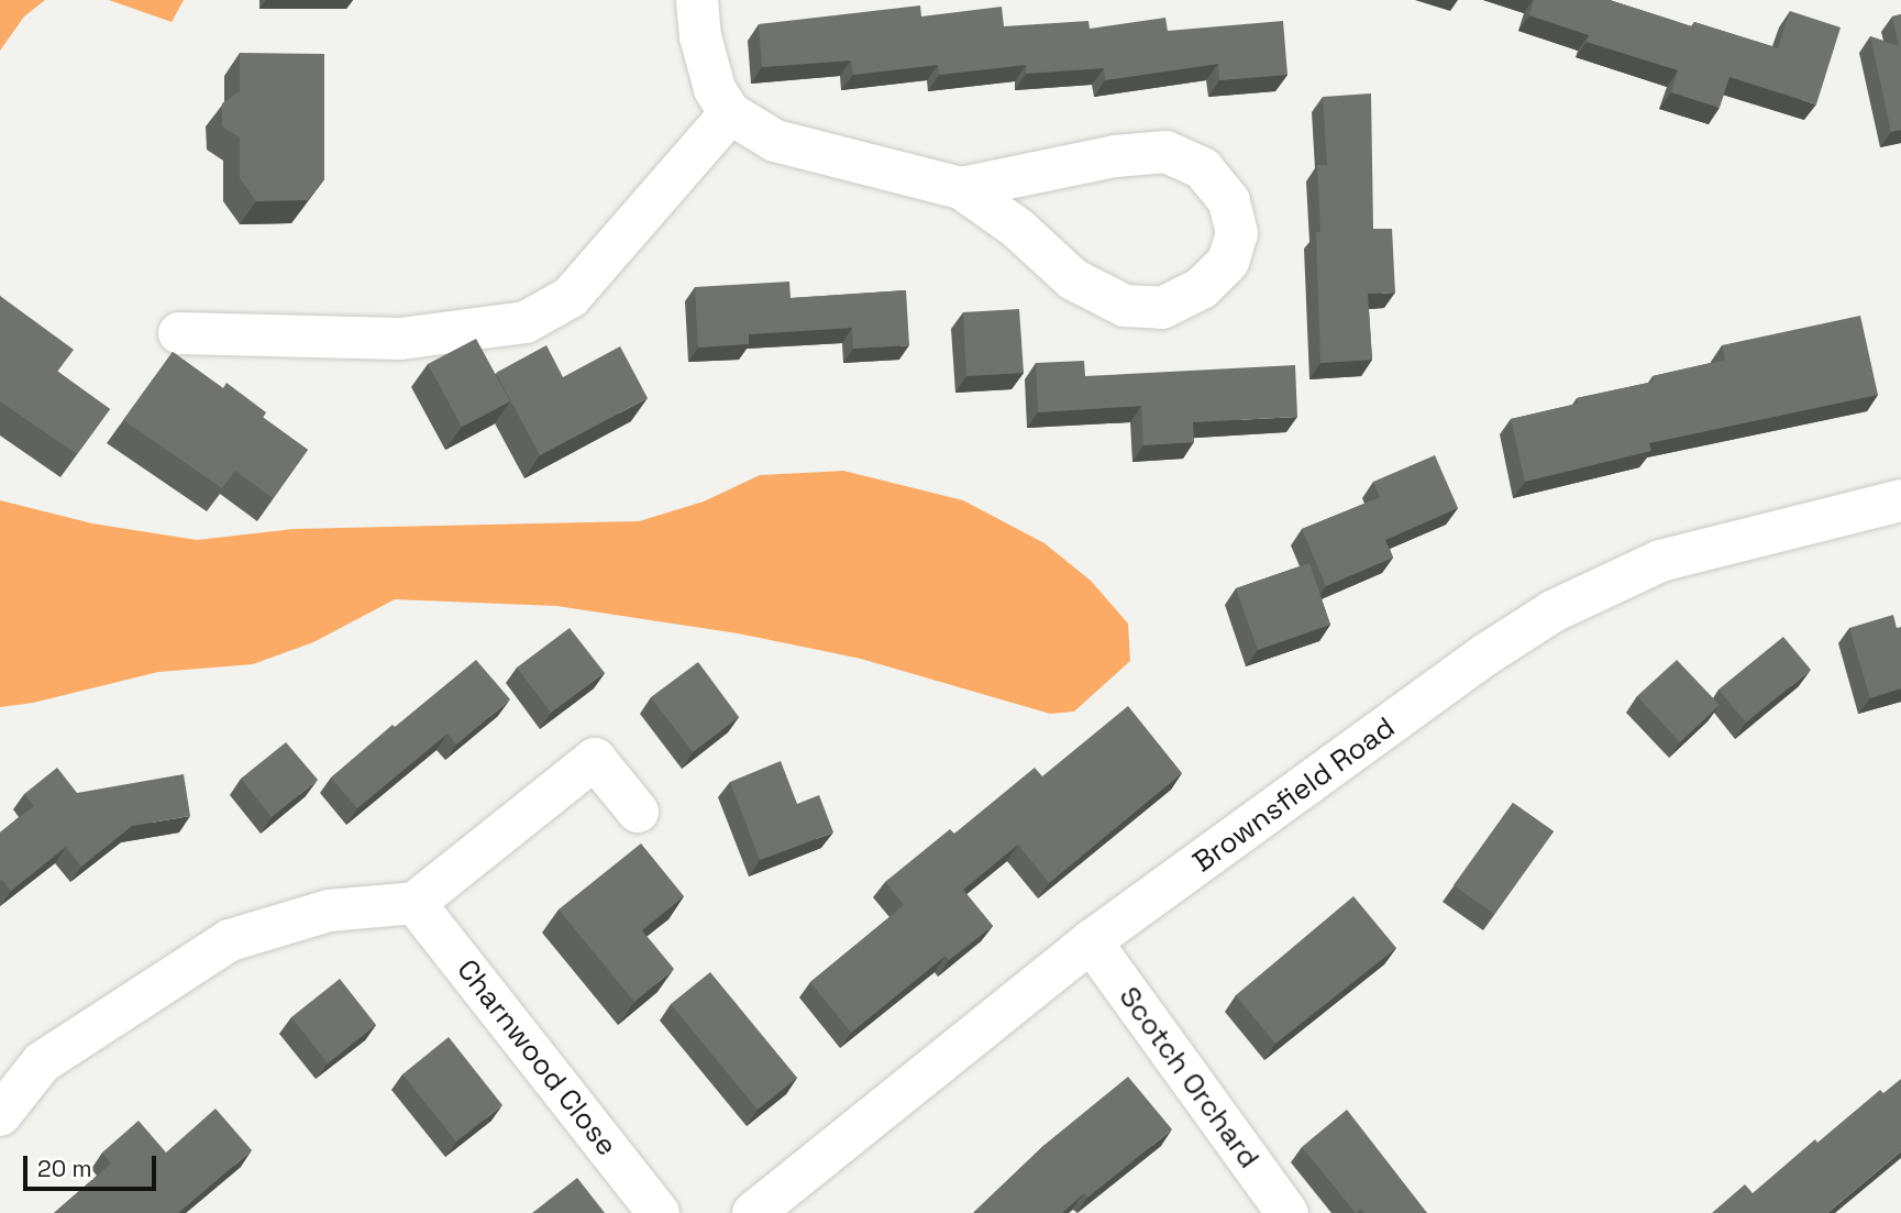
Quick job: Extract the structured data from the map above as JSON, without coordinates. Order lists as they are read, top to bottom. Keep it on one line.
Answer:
{"streets":{"street":["Brownsfield Road","Charnwood Close","Scotch Orchard"]},"crossings":[["Brownsfield Road","Scotch Orchard"]],"scale_bar":"20 m"}
